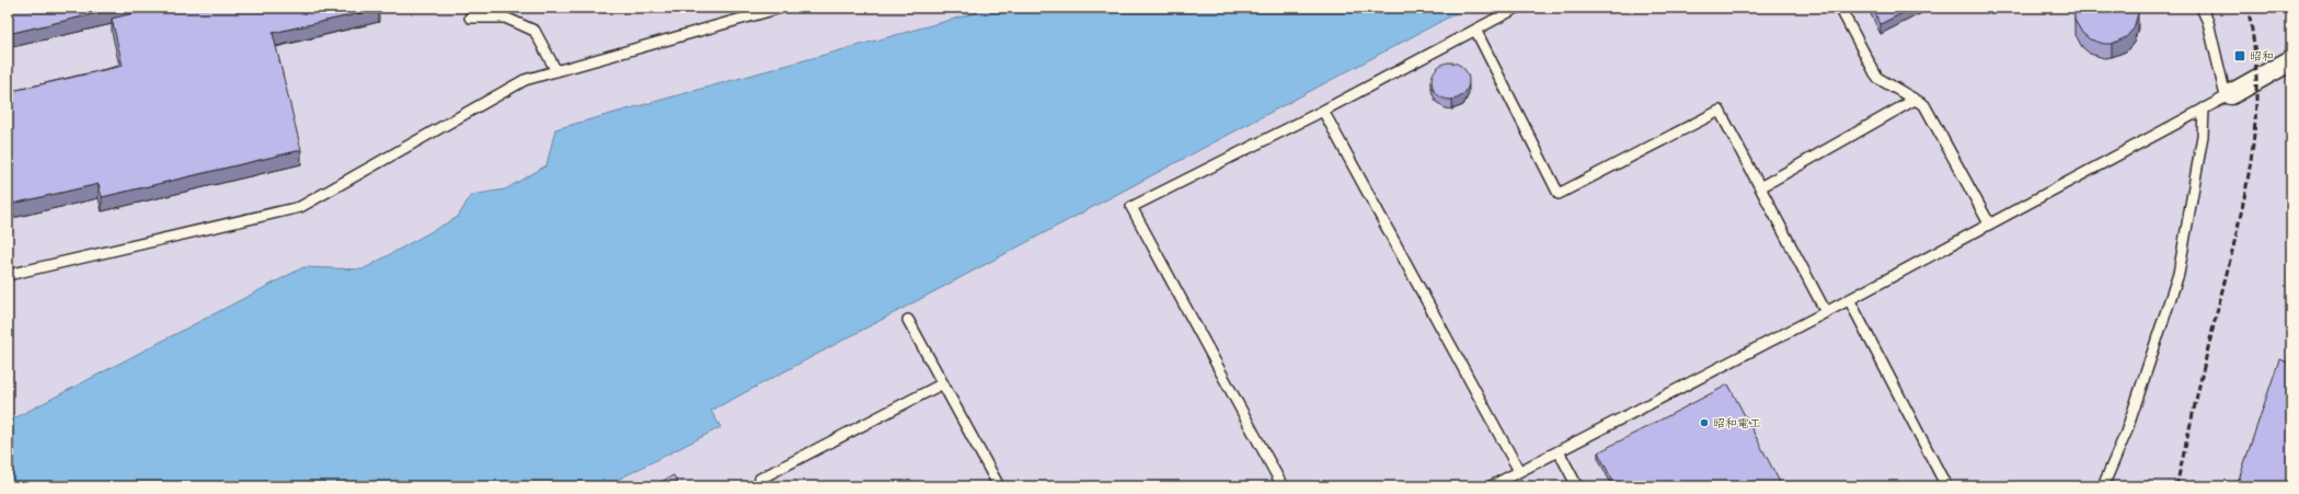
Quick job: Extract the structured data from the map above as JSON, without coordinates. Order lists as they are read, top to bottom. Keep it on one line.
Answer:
{"places":{"transit":["昭和"],"other":["昭和電工"]}}
